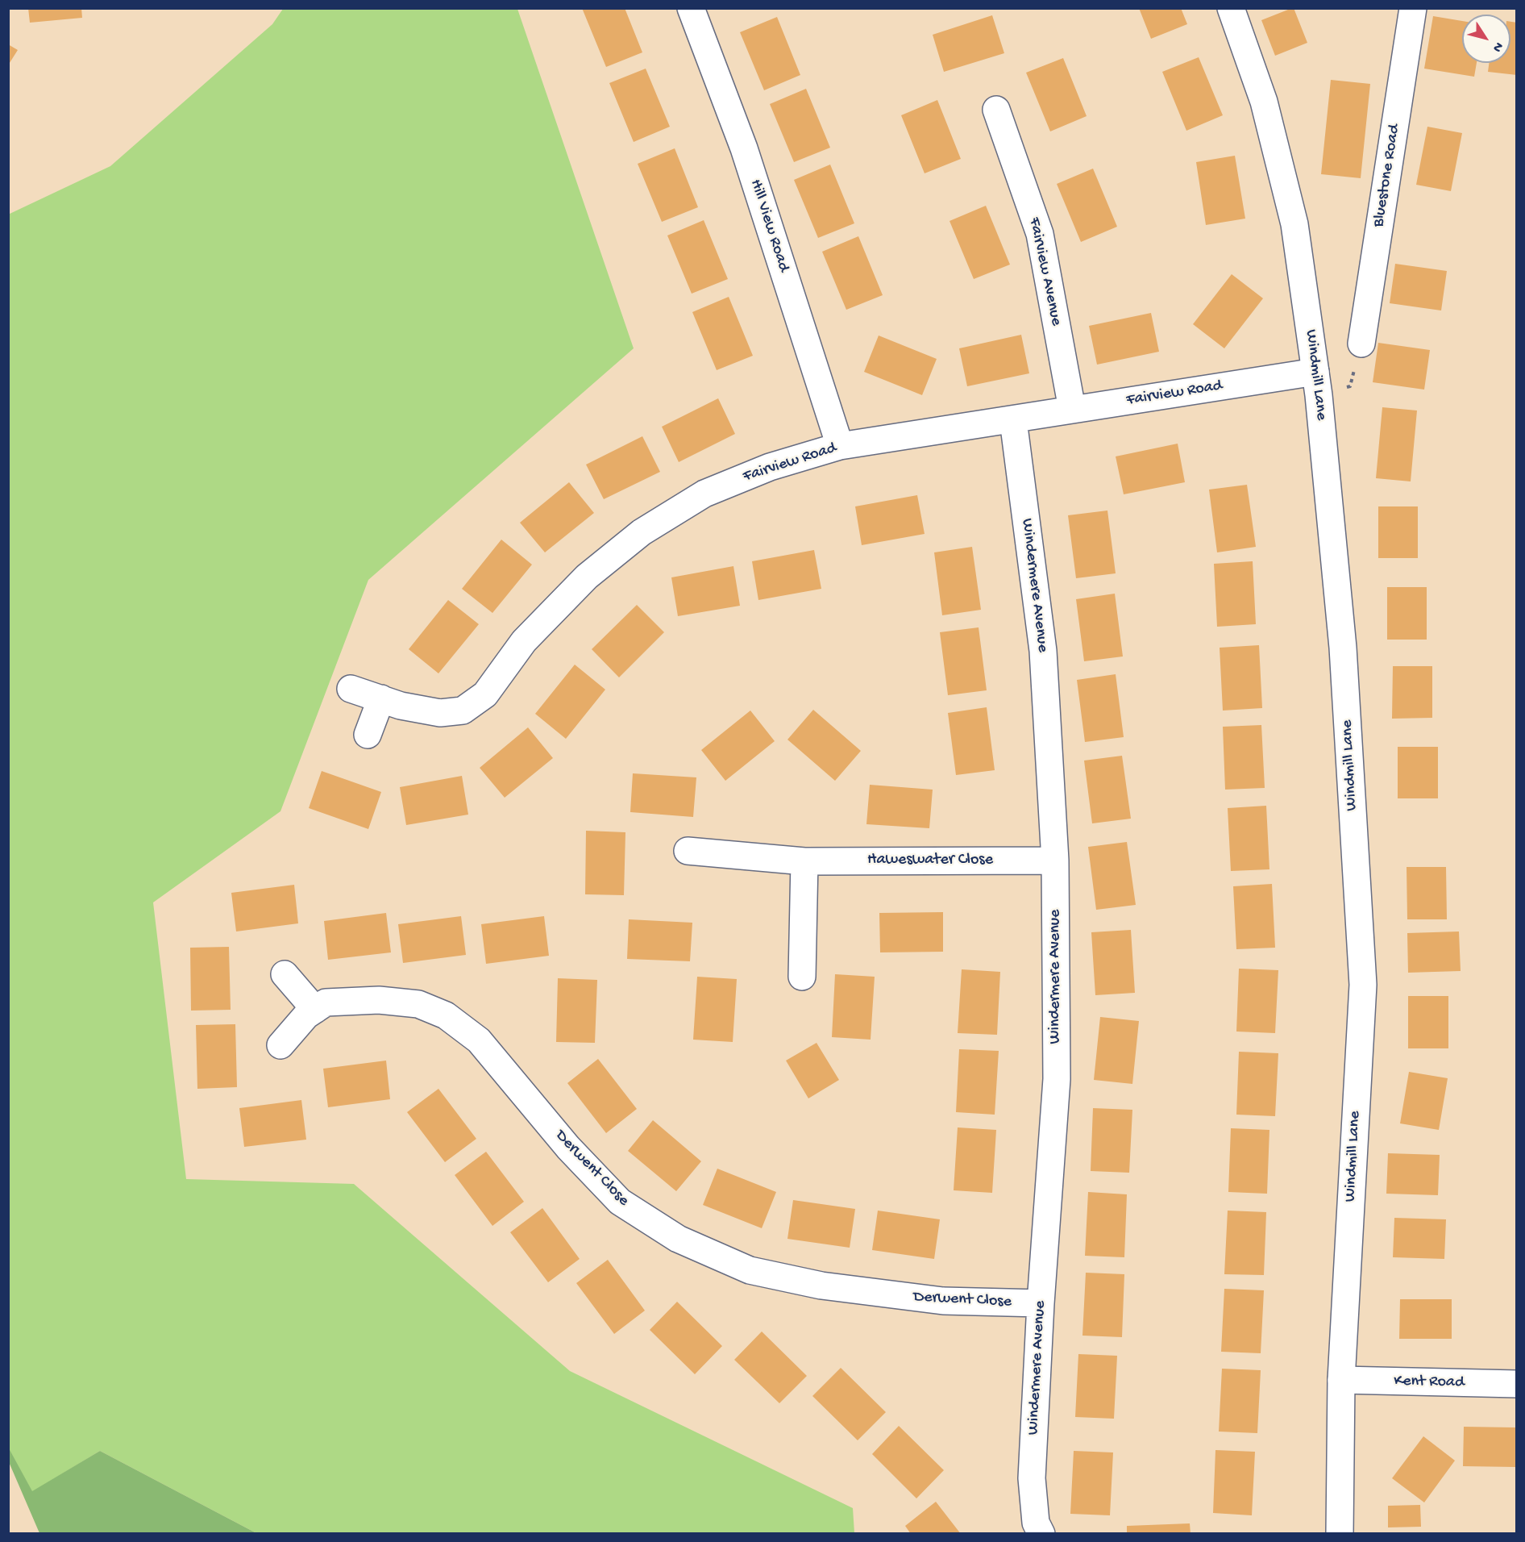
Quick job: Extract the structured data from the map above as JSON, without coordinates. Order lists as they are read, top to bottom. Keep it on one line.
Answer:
{"streets":{"street":["Bluestone Road","Hill View Road","Fairview Avenue","Windmill Lane","Fairview Road","Windermere Avenue","Haweswater Close","Derwent Close","Kent Road"]},"crossings":[["Hill View Road","Fairview Road"],["Fairview Avenue","Fairview Road"],["Windmill Lane","Fairview Road"],["Windmill Lane","Kent Road"],["Fairview Road","Windermere Avenue"],["Windermere Avenue","Haweswater Close"],["Windermere Avenue","Derwent Close"]],"north":"bottom right"}
